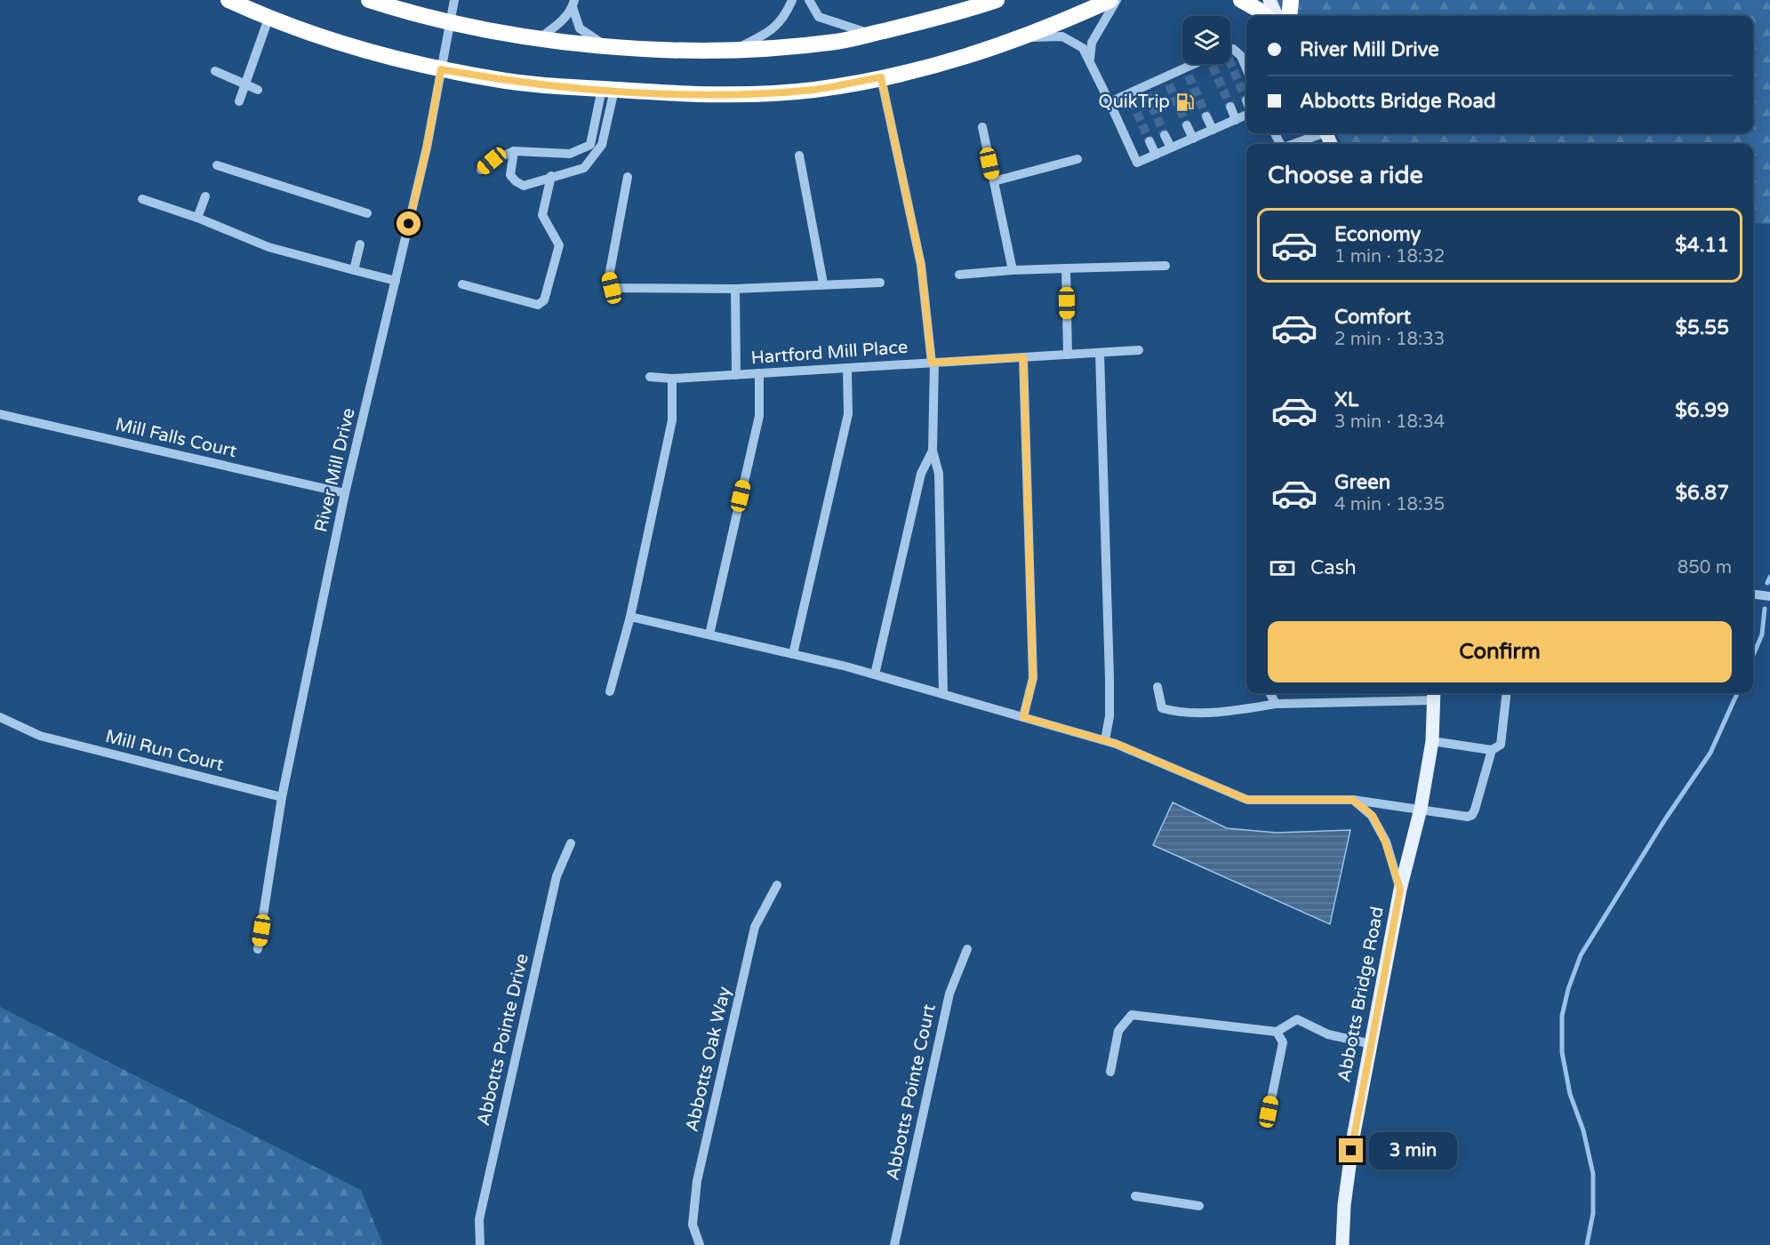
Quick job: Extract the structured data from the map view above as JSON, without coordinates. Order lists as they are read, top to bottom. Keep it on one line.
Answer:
{"streets":{"main road":["Abbotts Bridge Road"],"street":["Hartford Mill Place","Mill Falls Court","River Mill Drive","Mill Run Court","Abbotts Pointe Drive","Abbotts Oak Way","Abbotts Pointe Court"]},"crossings":[["Mill Falls Court","River Mill Drive"],["River Mill Drive","Mill Run Court"]],"places":{"fuel station":["QuikTrip"]},"page":{"banner":["River Mill Drive","Abbotts Bridge Road"],"heading":"Choose a ride","list":[{"name":"Economy","note":"1 min · 18:32","value":"$4.11"},{"name":"Comfort","note":"2 min · 18:33","value":"$5.55"},{"name":"XL","note":"3 min · 18:34","value":"$6.99"},{"name":"Green","note":"4 min · 18:35","value":"$6.87"}],"pay":["Cash","850 m"],"buttons":"Confirm","bubble":"3 min"}}
